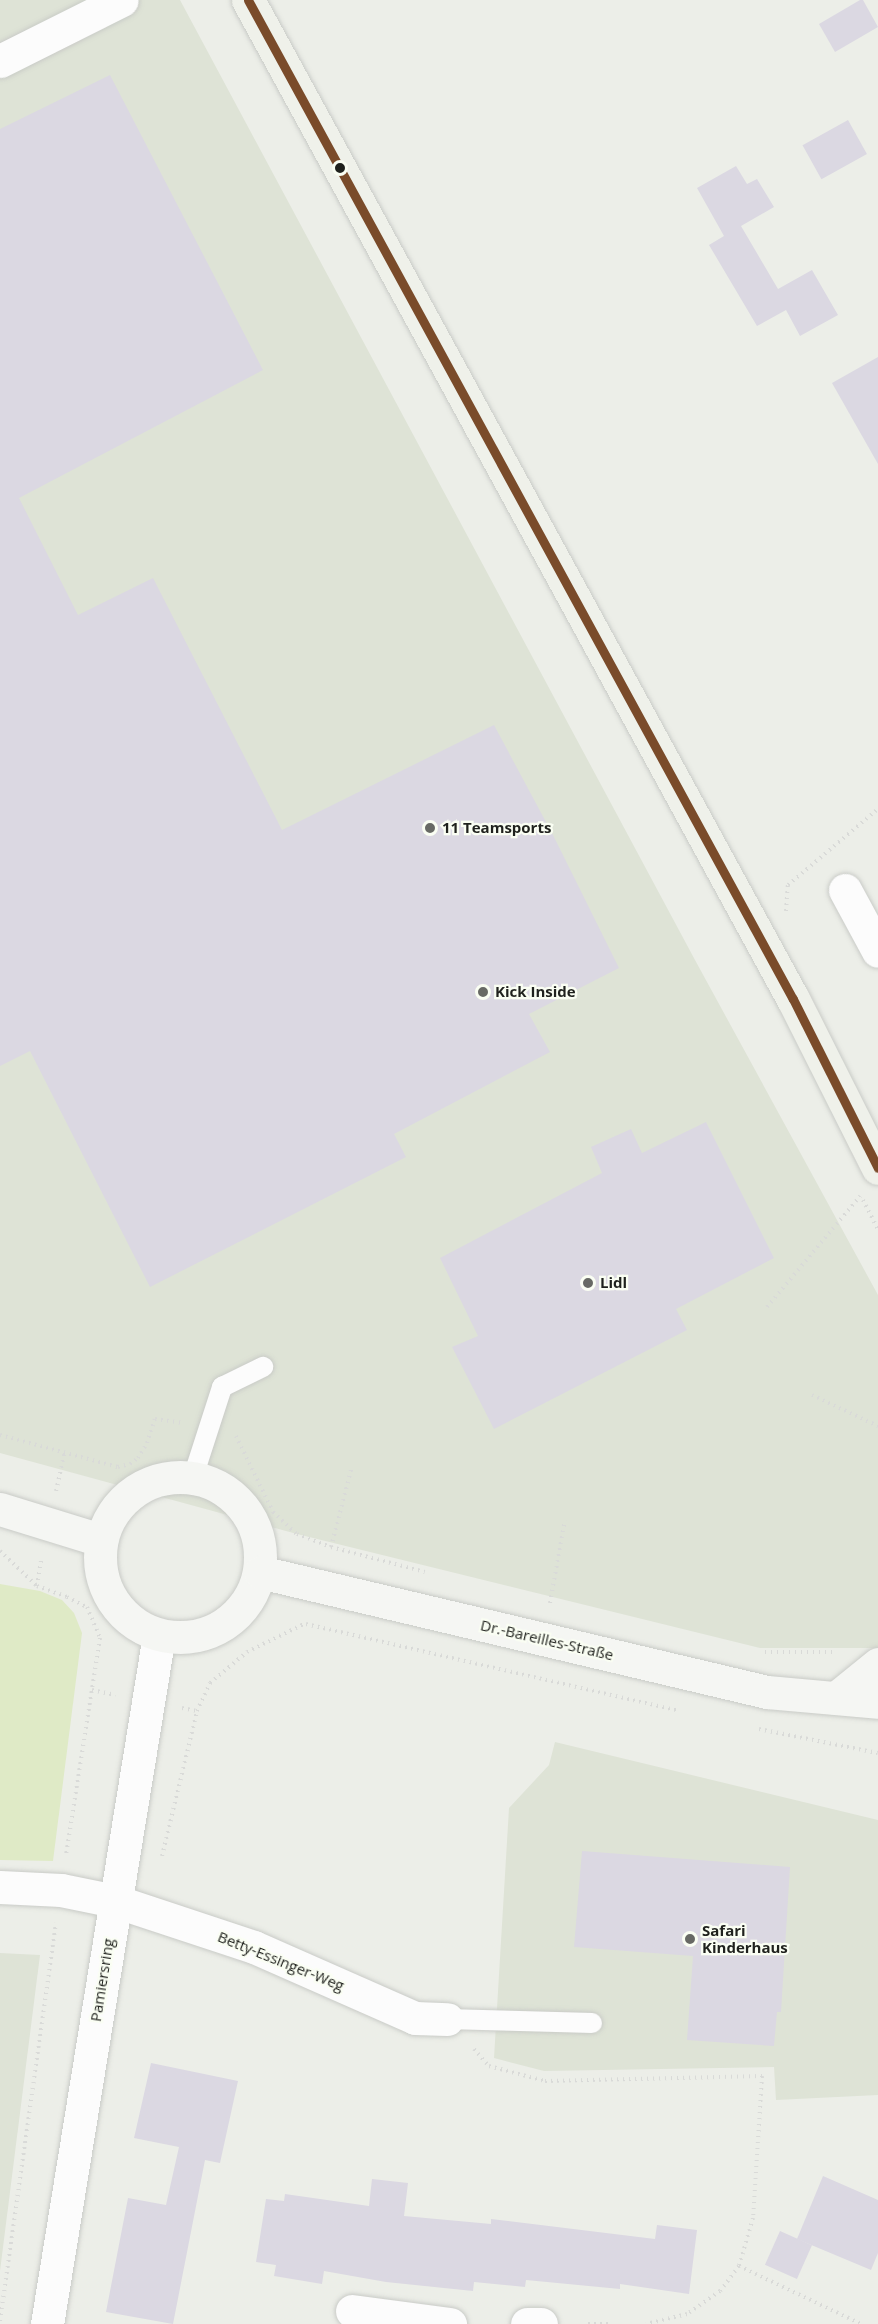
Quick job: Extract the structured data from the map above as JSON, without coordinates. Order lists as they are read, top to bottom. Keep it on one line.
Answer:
{"streets":{"main road":["Dr.-Bareilles-Straße"],"street":["Betty-Essinger-Weg","Pamiersring"]},"crossings":[["Dr.-Bareilles-Straße","Pamiersring"],["Betty-Essinger-Weg","Pamiersring"]],"places":["11 Teamsports","Kick Inside","Lidl","Safari Kinderhaus"]}
